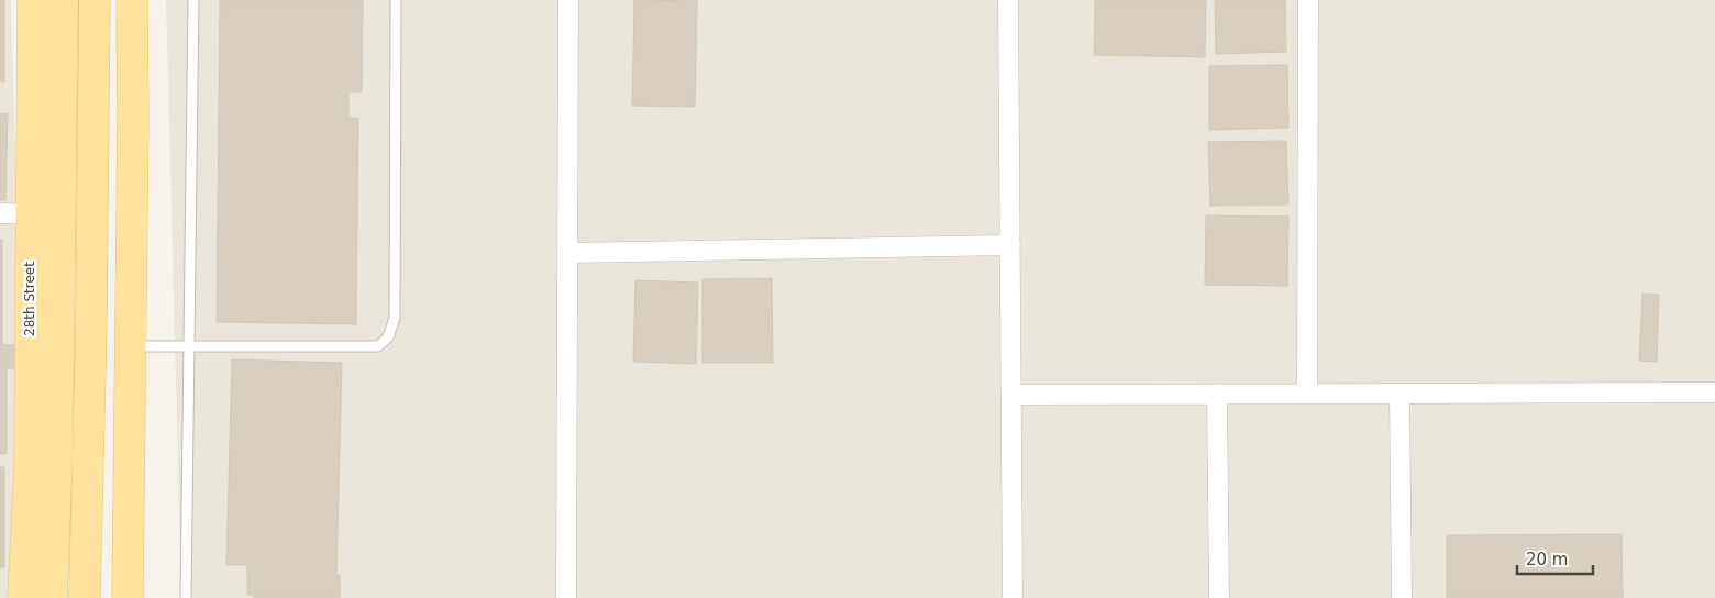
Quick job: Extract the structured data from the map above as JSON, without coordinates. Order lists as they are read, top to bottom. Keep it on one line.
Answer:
{"streets":{"main road":["28th Street"]},"scale_bar":"20 m"}
